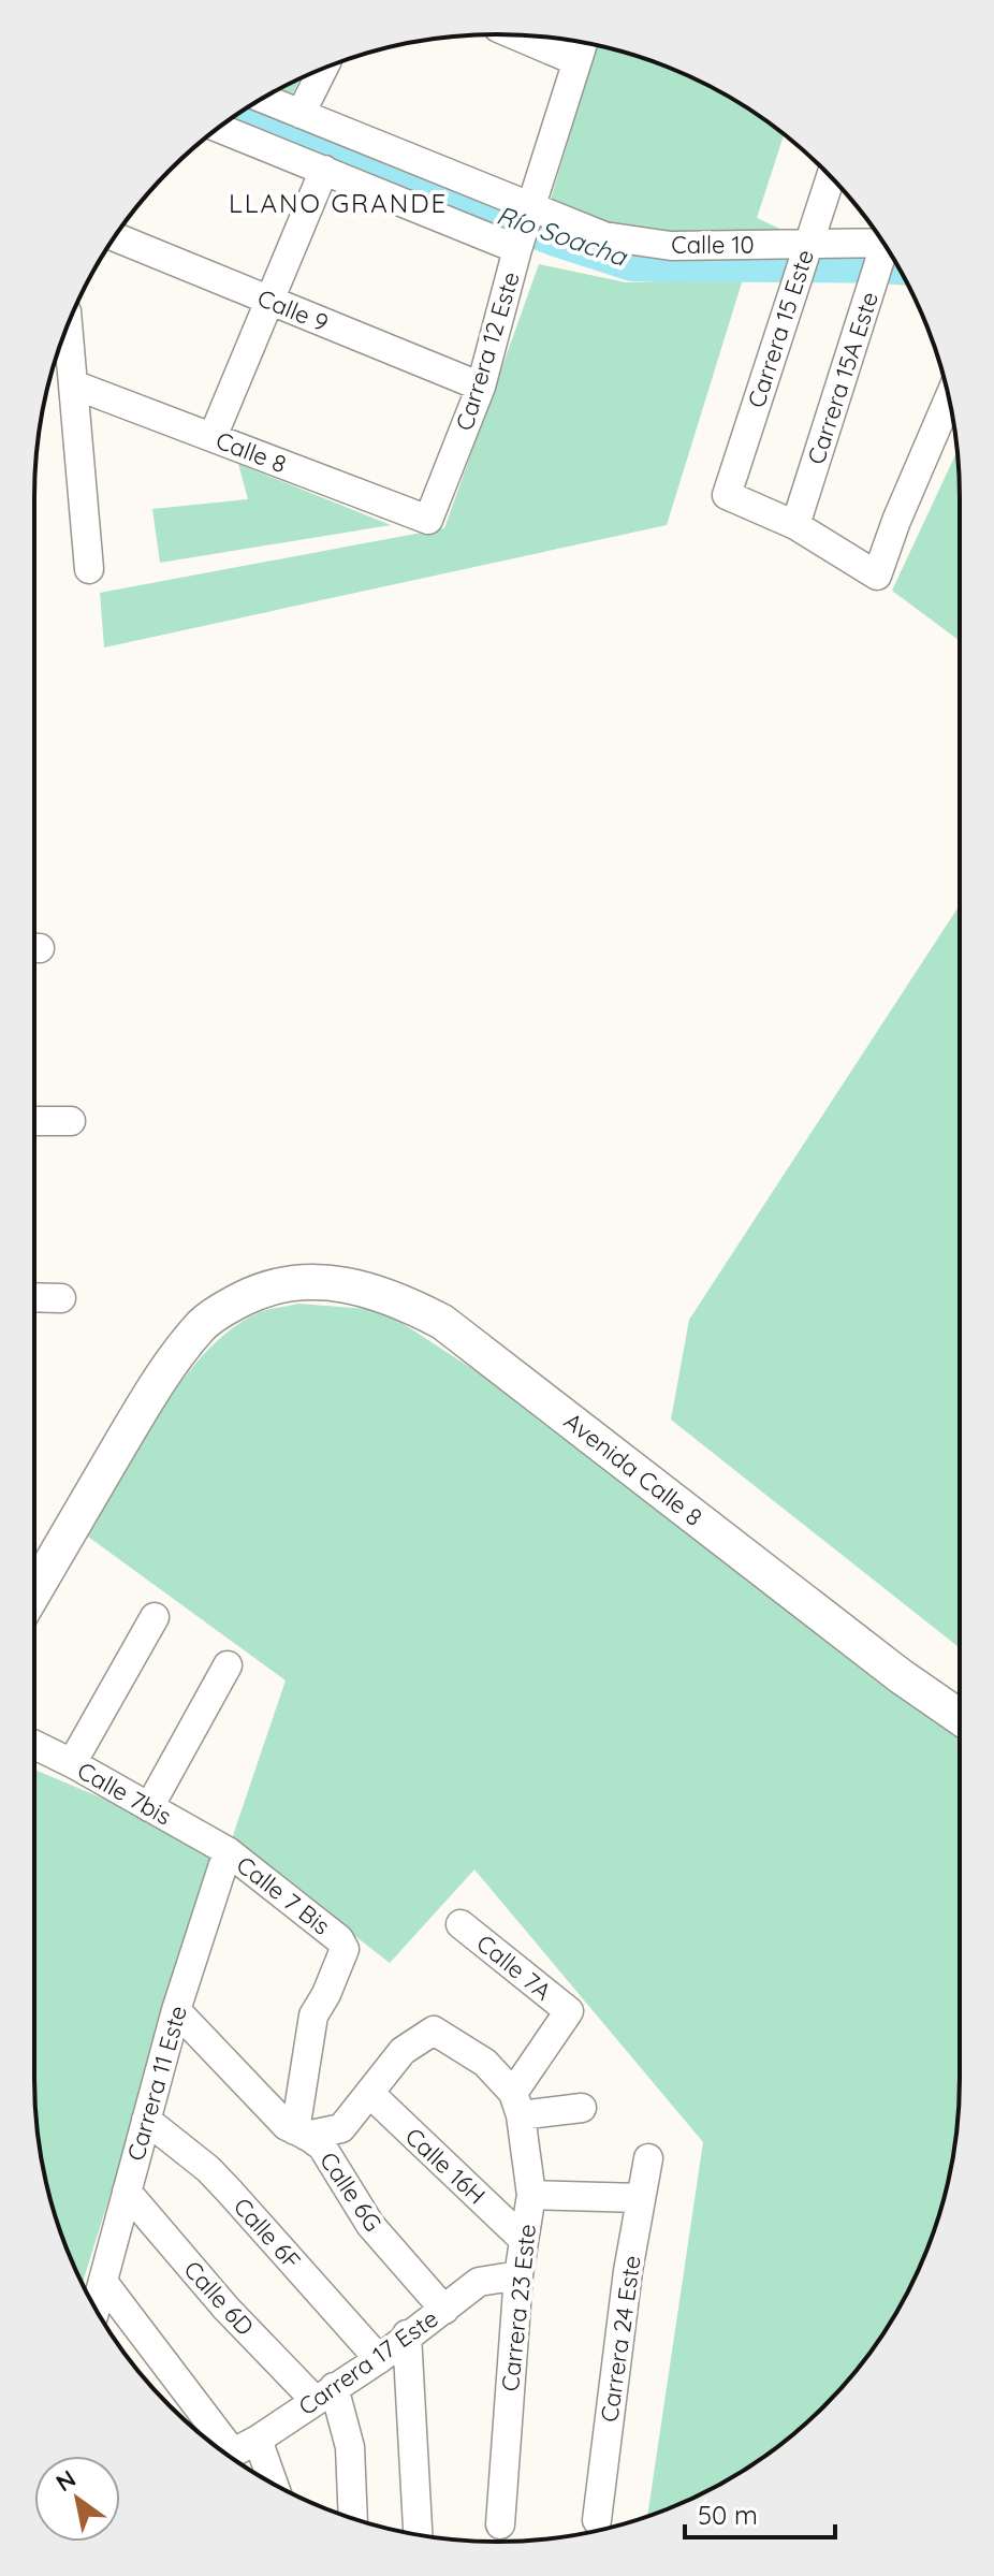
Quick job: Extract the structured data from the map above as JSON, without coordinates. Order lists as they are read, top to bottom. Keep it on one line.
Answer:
{"streets":{"main road":["Avenida Calle 8"],"street":["Calle 10","Calle 9","Carrera 15 Este","Carrera 12 Este","Carrera 15A Este","Calle 8","Calle 7bis","Calle 7 Bis","Calle 7A","Carrera 11 Este","Calle 16H","Calle 6G","Calle 6F","Calle 6D","Carrera 23 Este","Carrera 24 Este","Carrera 17 Este"]},"crossings":[["Calle 10","Carrera 15 Este"],["Calle 10","Carrera 12 Este"],["Calle 10","Carrera 15A Este"],["Calle 9","Carrera 12 Este"],["Carrera 15 Este","Carrera 15A Este"],["Carrera 12 Este","Calle 8"],["Calle 7bis","Calle 7 Bis"],["Calle 7bis","Carrera 11 Este"],["Calle 7 Bis","Carrera 11 Este"],["Calle 7 Bis","Calle 6G"],["Calle 7A","Carrera 23 Este"],["Carrera 11 Este","Calle 6G"],["Carrera 11 Este","Calle 6F"],["Carrera 11 Este","Calle 6D"],["Calle 16H","Carrera 23 Este"],["Calle 6G","Carrera 17 Este"],["Calle 6F","Carrera 17 Este"],["Calle 6D","Carrera 17 Este"],["Carrera 23 Este","Carrera 17 Este"]],"districts":["LLANO GRANDE"],"water":["Río Soacha"],"scale_bar":"50 m","north":"top left"}
